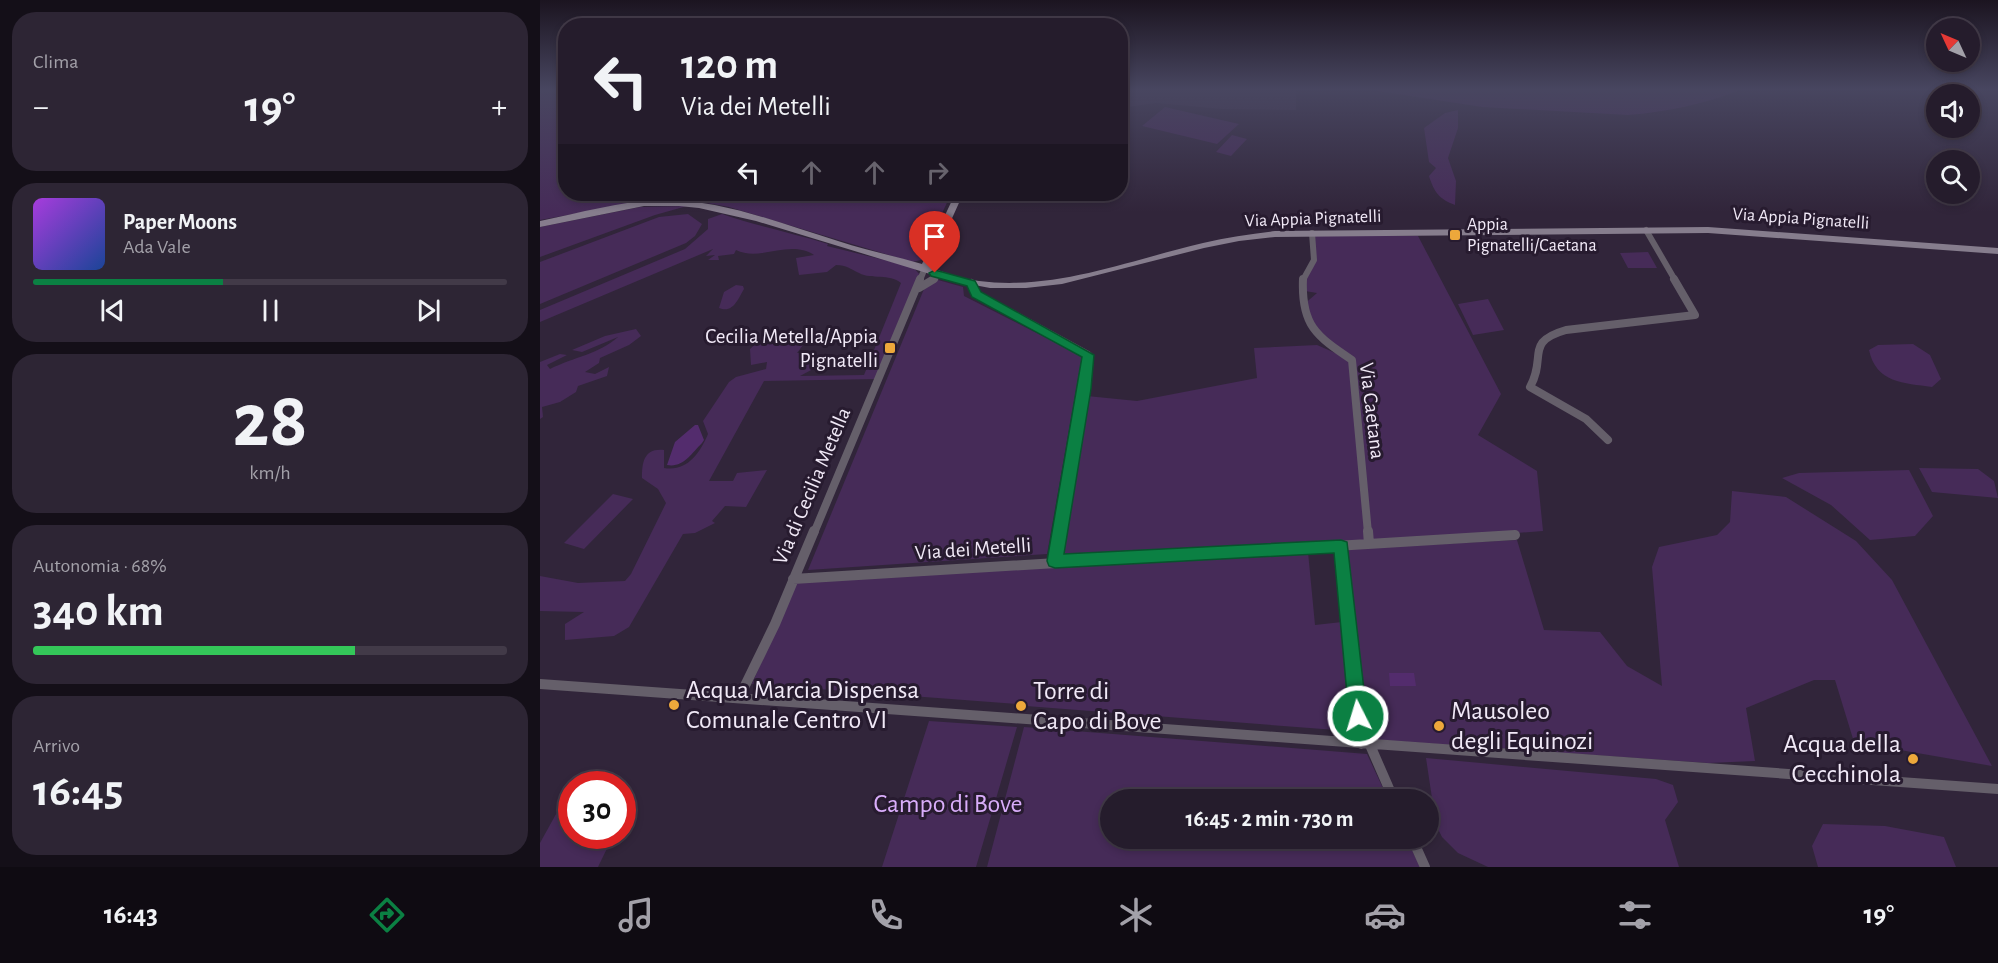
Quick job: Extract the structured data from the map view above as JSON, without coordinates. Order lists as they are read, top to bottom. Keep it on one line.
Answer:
{"streets":{"street":["Via Appia Pignatelli","Via Caetana","Via di Cecilia Metella","Via dei Metelli"]},"crossings":[["Via Appia Pignatelli","Via Caetana"],["Via Appia Pignatelli","Via di Cecilia Metella"],["Via Caetana","Via dei Metelli"],["Via di Cecilia Metella","Via dei Metelli"]],"parks":["Campo di Bove"],"places":{"transit":["Appia Pignatelli/Caetana","Cecilia Metella/Appia Pignatelli"],"other":["Acqua Marcia Dispensa Comunale Centro VI","Torre di Capo di Bove","Mausoleo degli Equinozi","Acqua della Cecchinola"]},"north":"top left","page":{"tile":["Clima",["28","km/h"],["Autonomia · 68%","340 km"],["Arrivo","16:45"]],"turn":["120 m","Via dei Metelli"],"heat":["−","19°","+"],"song":["Paper Moons","Ada Vale"],"limit":"30","trip":"16:45 · 2 min · 730 m","tabs":["16:43","19°"]}}
